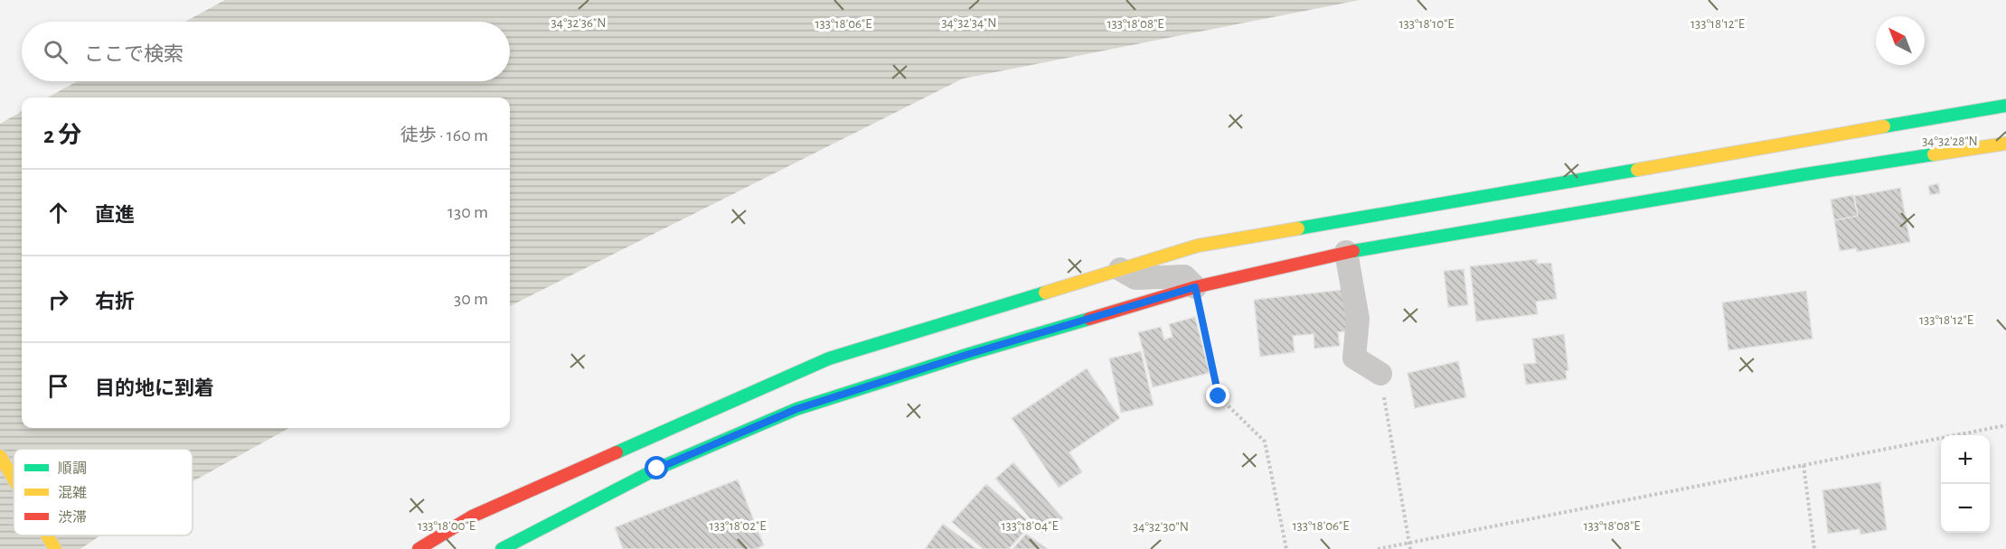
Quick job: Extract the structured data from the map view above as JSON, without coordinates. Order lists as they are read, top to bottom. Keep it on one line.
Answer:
{"legend":["順調","混雑","渋滞"],"north":"top left","page":{"search":"ここで検索","heading":["2 分","徒歩 · 160 m"],"list":[["直進","130 m"],["右折","30 m"],"目的地に到着"],"map_buttons":["+","−"]},"coordinates":["34°32'36\"N","34°32'34\"N","133°18'06\"E","133°18'08\"E","133°18'10\"E","133°18'12\"E","34°32'28\"N","133°18'00\"E","133°18'02\"E","133°18'04\"E","34°32'30\"N"]}
